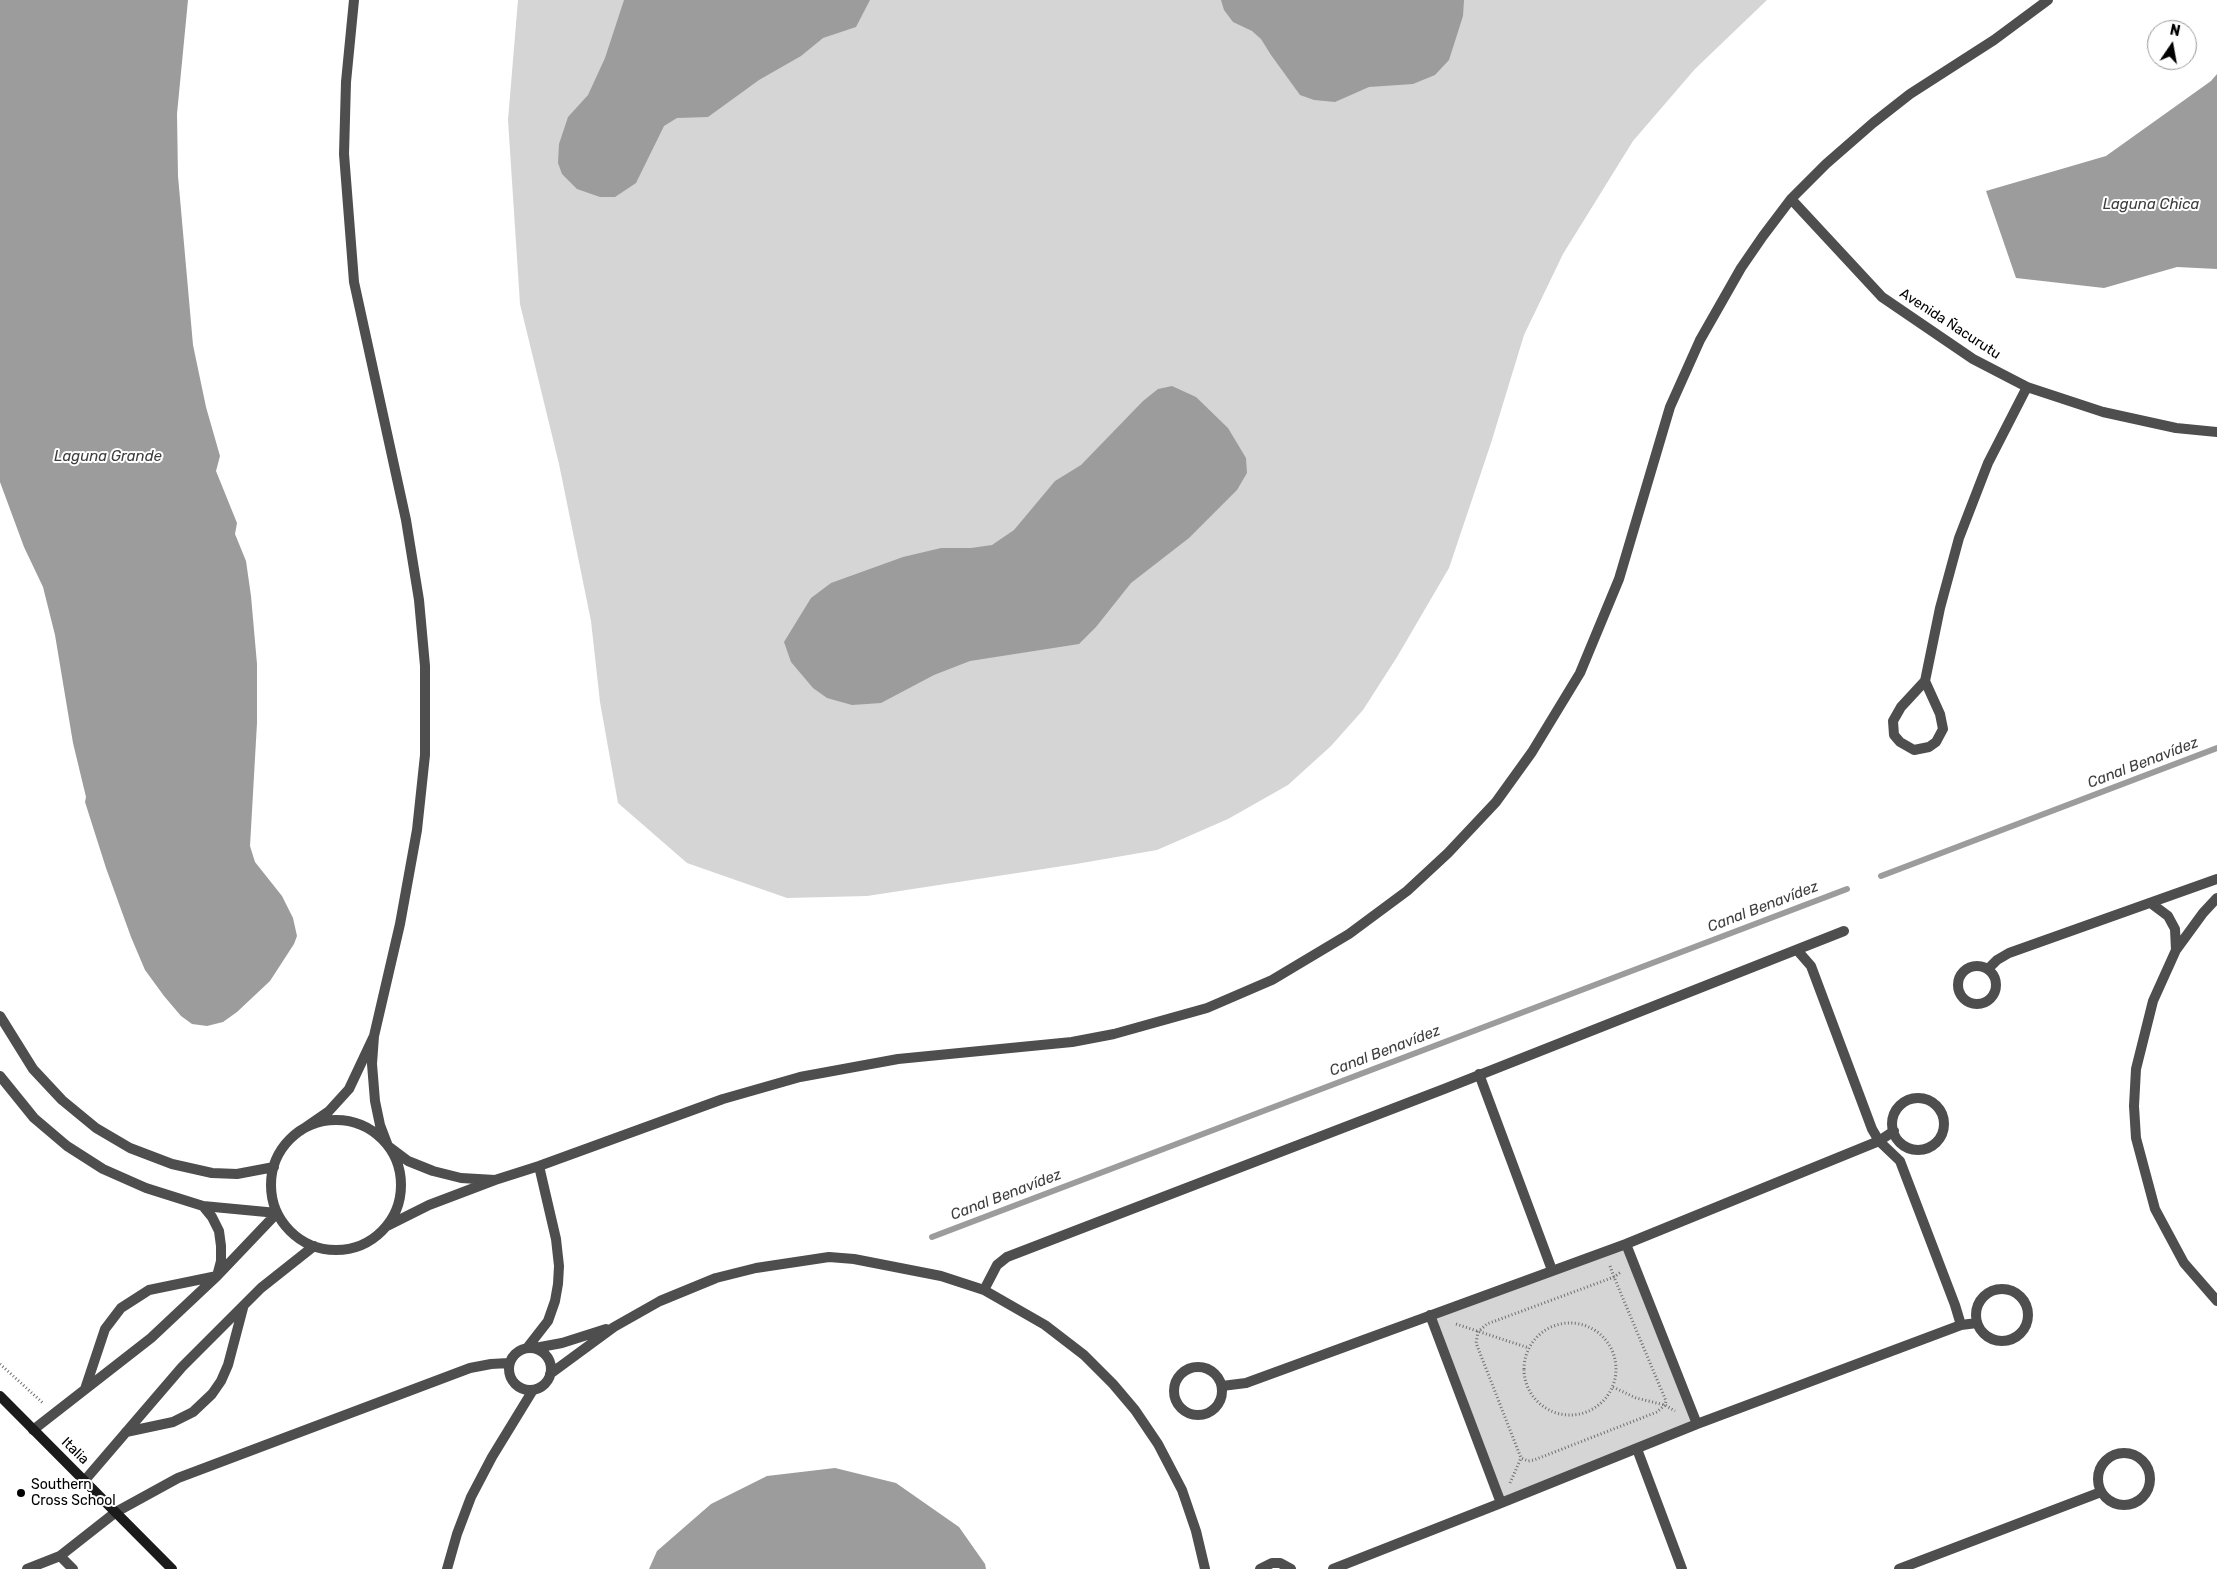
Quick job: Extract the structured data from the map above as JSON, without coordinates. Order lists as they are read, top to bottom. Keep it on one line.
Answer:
{"streets":{"street":["Avenida Ñacurutu","Italia"]},"water":["Laguna Chica","Laguna Grande","Canal Benavídez"],"places":["Southern Cross School"],"north":"top"}
